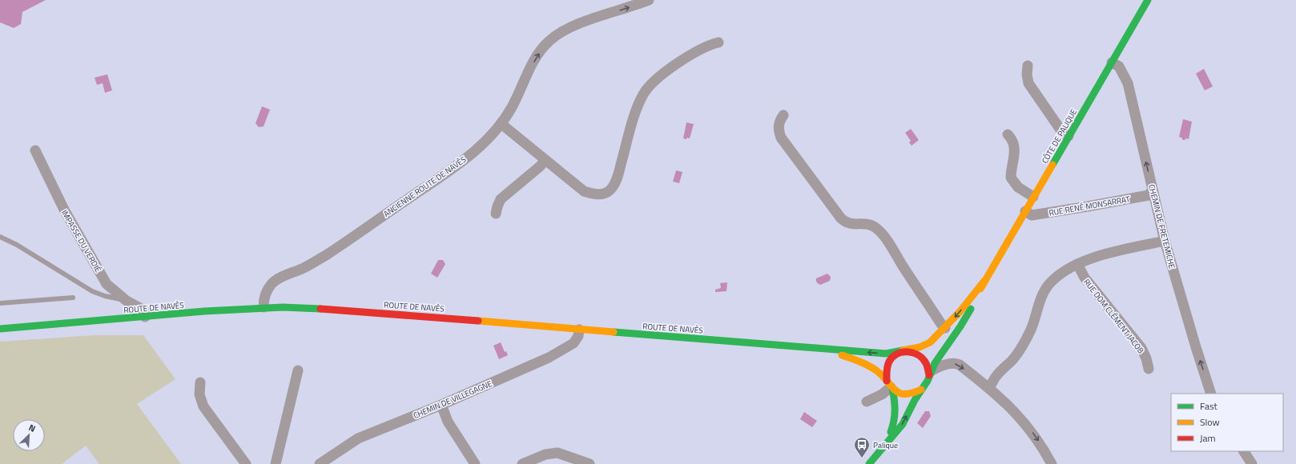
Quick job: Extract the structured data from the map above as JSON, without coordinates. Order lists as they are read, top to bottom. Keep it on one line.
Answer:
{"streets":{"main road":["CÔTE DE PALIQUE","ROUTE DE NAVÈS"],"street":["ANCIENNE ROUTE DE NAVÈS","RUE RENÉ MONSARRAT","CHEMIN DE FRETEMICHE","IMPASSE DU VERDIÉ","RUE DOM CLÉMENT JACOB","CHEMIN DE VILLEGAGNE"]},"crossings":[["CÔTE DE PALIQUE","RUE RENÉ MONSARRAT"],["CÔTE DE PALIQUE","CHEMIN DE FRETEMICHE"],["ANCIENNE ROUTE DE NAVÈS","ROUTE DE NAVÈS"],["RUE RENÉ MONSARRAT","CHEMIN DE FRETEMICHE"],["IMPASSE DU VERDIÉ","ROUTE DE NAVÈS"],["ROUTE DE NAVÈS","CHEMIN DE VILLEGAGNE"]],"one_way":["ANCIENNE ROUTE DE NAVÈS","CHEMIN DE FRETEMICHE"],"places":{"bus stop":["Palique"]},"legend":["Fast","Slow","Jam"],"north":"top right"}
